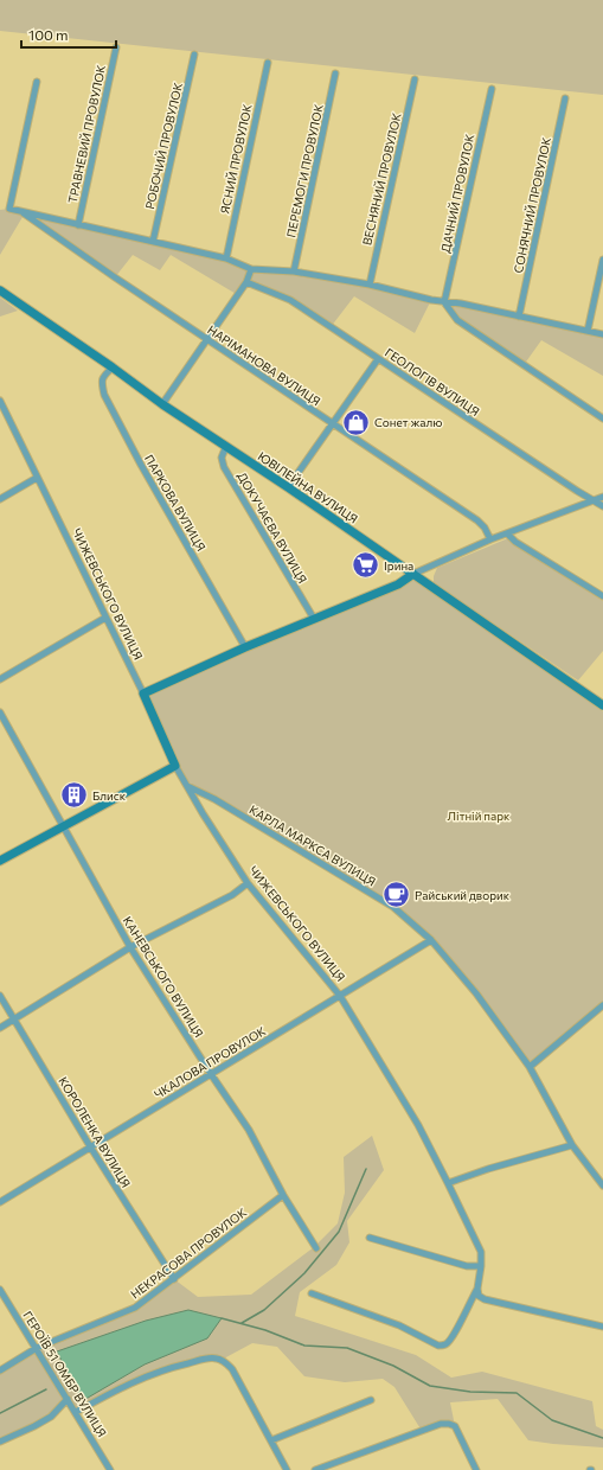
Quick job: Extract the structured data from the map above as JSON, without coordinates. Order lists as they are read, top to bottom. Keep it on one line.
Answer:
{"streets":{"street":["ТРАВНЕВИЙ ПРОВУЛОК","РОБОЧИЙ ПРОВУЛОК","ЯСНИЙ ПРОВУЛОК","ПЕРЕМОГИ ПРОВУЛОК","ВЕСНЯНИЙ ПРОВУЛОК","ДАЧНИЙ ПРОВУЛОК","СОНЯЧНИЙ ПРОВУЛОК","НАРІМАНОВА ВУЛИЦЯ","ГЕОЛОГІВ ВУЛИЦЯ","ЮВІЛЕЙНА ВУЛИЦЯ","ПАРКОВА ВУЛИЦЯ","ДОКУЧАЄВА ВУЛИЦЯ","ЧИЖЕВСЬКОГО ВУЛИЦЯ","КАРЛА МАРКСА ВУЛИЦЯ","КАНЕВСЬКОГО ВУЛИЦЯ","ЧКАЛОВА ПРОВУЛОК","КОРОЛЕНКА ВУЛИЦЯ","НЕКРАСОВА ПРОВУЛОК","ГЕРОЇВ 51 ОМБР ВУЛИЦЯ"]},"crossings":[["ЮВІЛЕЙНА ВУЛИЦЯ","ПАРКОВА ВУЛИЦЯ"],["ЮВІЛЕЙНА ВУЛИЦЯ","ДОКУЧАЄВА ВУЛИЦЯ"],["ЧИЖЕВСЬКОГО ВУЛИЦЯ","КАРЛА МАРКСА ВУЛИЦЯ"],["ЧИЖЕВСЬКОГО ВУЛИЦЯ","ЧКАЛОВА ПРОВУЛОК"],["КАРЛА МАРКСА ВУЛИЦЯ","ЧКАЛОВА ПРОВУЛОК"],["КАНЕВСЬКОГО ВУЛИЦЯ","ЧКАЛОВА ПРОВУЛОК"],["КАНЕВСЬКОГО ВУЛИЦЯ","НЕКРАСОВА ПРОВУЛОК"],["ЧКАЛОВА ПРОВУЛОК","КОРОЛЕНКА ВУЛИЦЯ"],["КОРОЛЕНКА ВУЛИЦЯ","НЕКРАСОВА ПРОВУЛОК"],["НЕКРАСОВА ПРОВУЛОК","ГЕРОЇВ 51 ОМБР ВУЛИЦЯ"]],"parks":["Літній парк"],"places":{"shop":["Сонет жалю"],"supermarket":["Ірина"],"building":["Блиск"],"cafe":["Райський дворик"]},"scale_bar":"100 m"}
